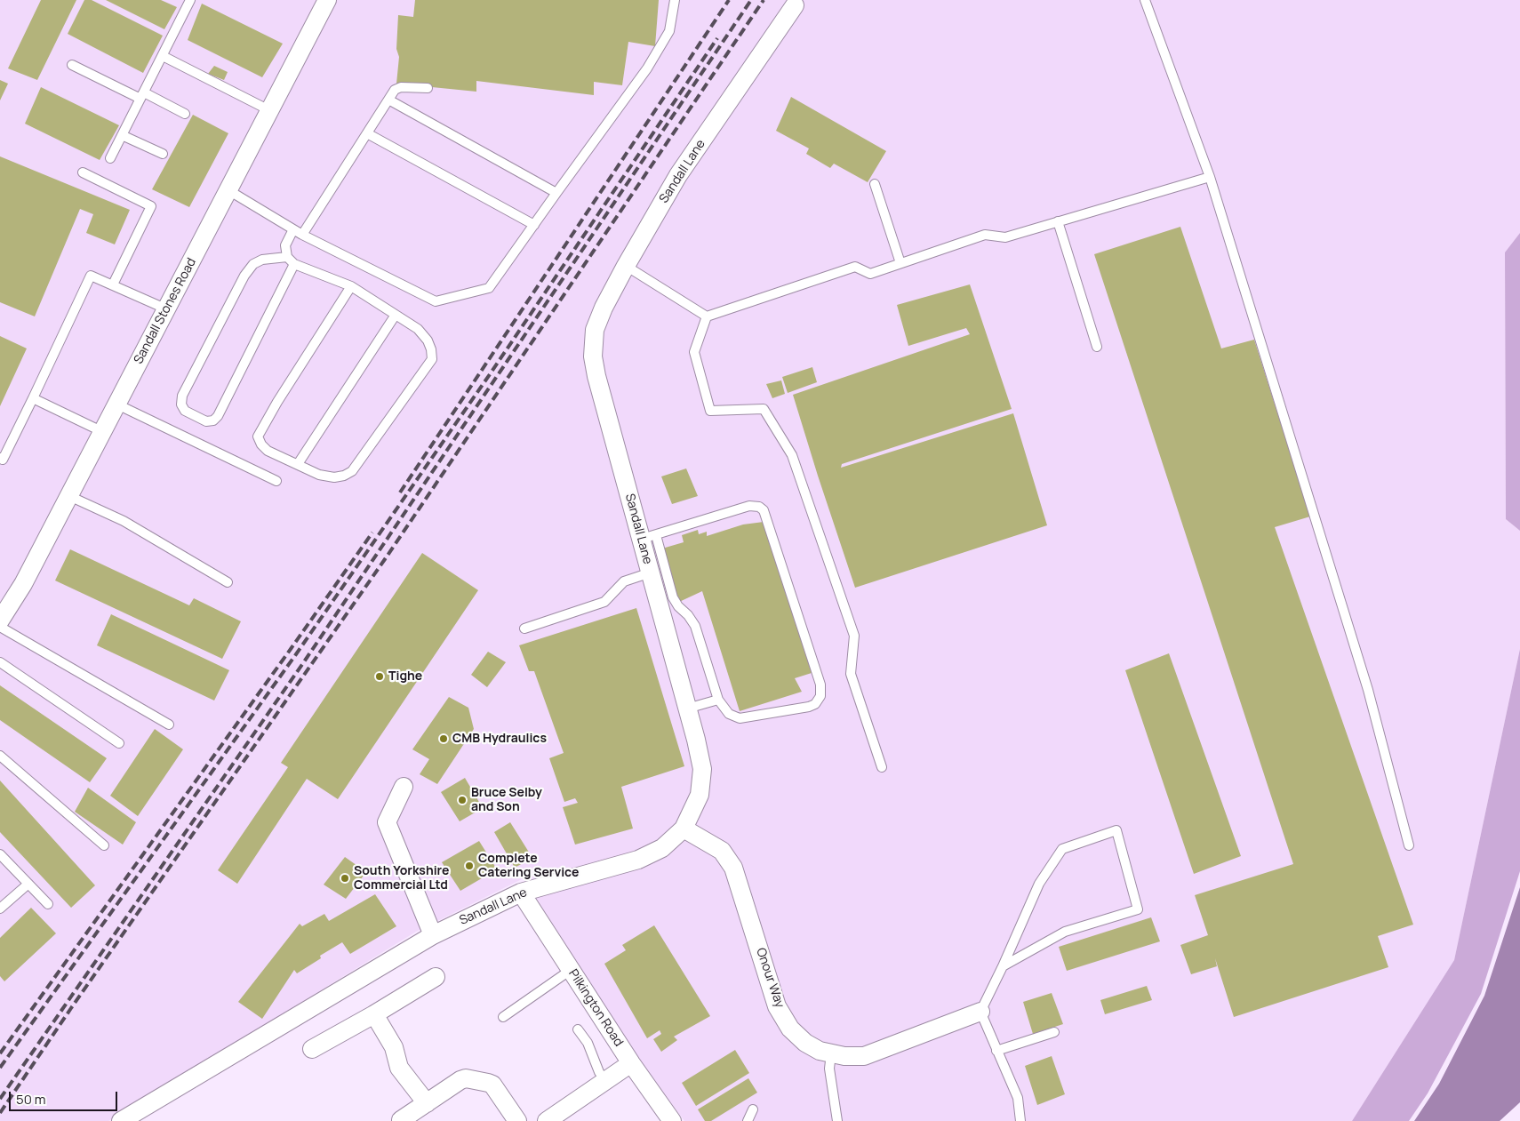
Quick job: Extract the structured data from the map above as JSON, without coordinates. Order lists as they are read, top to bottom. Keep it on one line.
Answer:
{"streets":{"street":["Sandall Lane","Sandall Stones Road","Onour Way","Pilkington Road"]},"crossings":[["Sandall Lane","Onour Way"],["Sandall Lane","Pilkington Road"]],"places":["Tighe","CMB Hydraulics","Bruce Selby and Son","Complete Catering Service","South Yorkshire Commercial Ltd"],"scale_bar":"50 m"}
